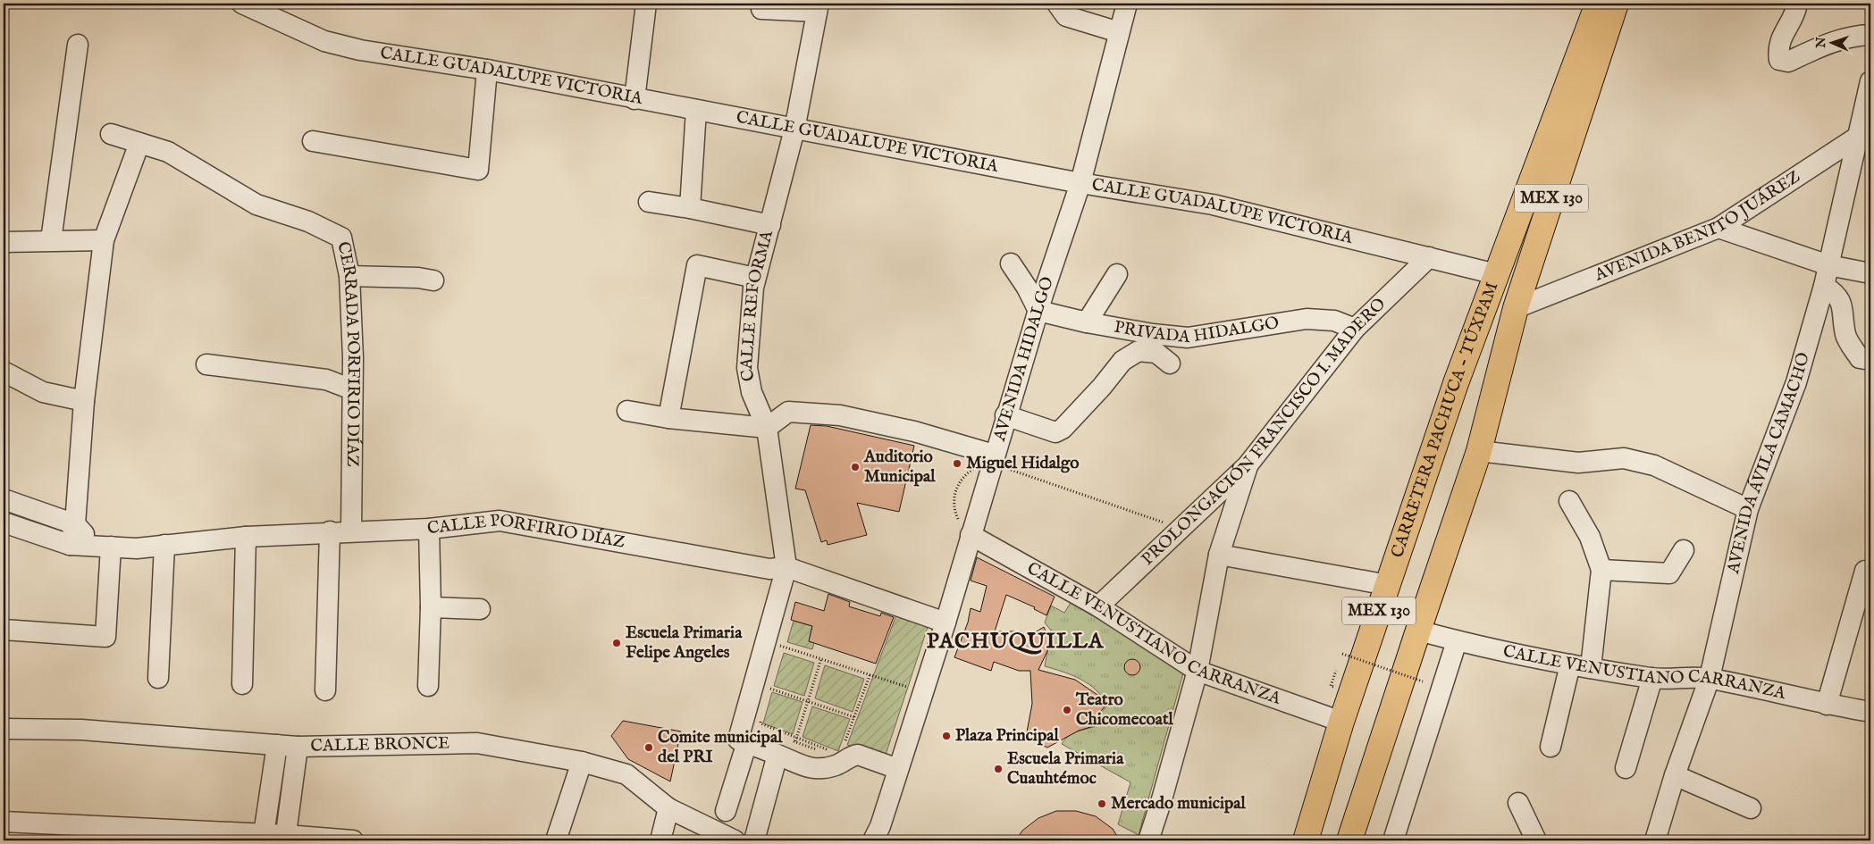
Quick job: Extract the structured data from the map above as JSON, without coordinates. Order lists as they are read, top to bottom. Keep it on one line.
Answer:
{"streets":{"main road":["MEX 130","CARRETERA PACHUCA - TÚXPAM"],"street":["CALLE GUADALUPE VICTORIA","AVENIDA BENITO JUÁREZ","CALLE REFORMA","PRIVADA HIDALGO","CERRADA PORFIRIO DÍAZ","AVENIDA HIDALGO","PROLONGACIÓN FRANCISCO I. MADERO","AVENIDA ÁVILA CAMACHO","CALLE PORFIRIO DÍAZ","CALLE VENUSTIANO CARRANZA","CALLE BRONCE"]},"crossings":[["CALLE GUADALUPE VICTORIA","CALLE REFORMA"],["CALLE GUADALUPE VICTORIA","AVENIDA HIDALGO"],["CALLE GUADALUPE VICTORIA","CARRETERA PACHUCA - TÚXPAM"],["CALLE GUADALUPE VICTORIA","PROLONGACIÓN FRANCISCO I. MADERO"],["AVENIDA BENITO JUÁREZ","CARRETERA PACHUCA - TÚXPAM"],["AVENIDA BENITO JUÁREZ","AVENIDA ÁVILA CAMACHO"],["CALLE REFORMA","CALLE PORFIRIO DÍAZ"],["PRIVADA HIDALGO","AVENIDA HIDALGO"],["PRIVADA HIDALGO","PROLONGACIÓN FRANCISCO I. MADERO"],["CERRADA PORFIRIO DÍAZ","CALLE PORFIRIO DÍAZ"],["AVENIDA HIDALGO","CALLE PORFIRIO DÍAZ"],["AVENIDA HIDALGO","CALLE VENUSTIANO CARRANZA"],["CARRETERA PACHUCA - TÚXPAM","CALLE VENUSTIANO CARRANZA"],["PROLONGACIÓN FRANCISCO I. MADERO","CALLE VENUSTIANO CARRANZA"],["AVENIDA ÁVILA CAMACHO","CALLE VENUSTIANO CARRANZA"]],"districts":["PACHUQUILLA"],"places":["Miguel Hidalgo","Auditorio Municipal","Escuela Primaria Felipe Angeles","Teatro Chicomecoatl","Plaza Principal","Comite municipal del PRI","Escuela Primaria Cuauhtémoc","Mercado municipal"],"north":"left"}
